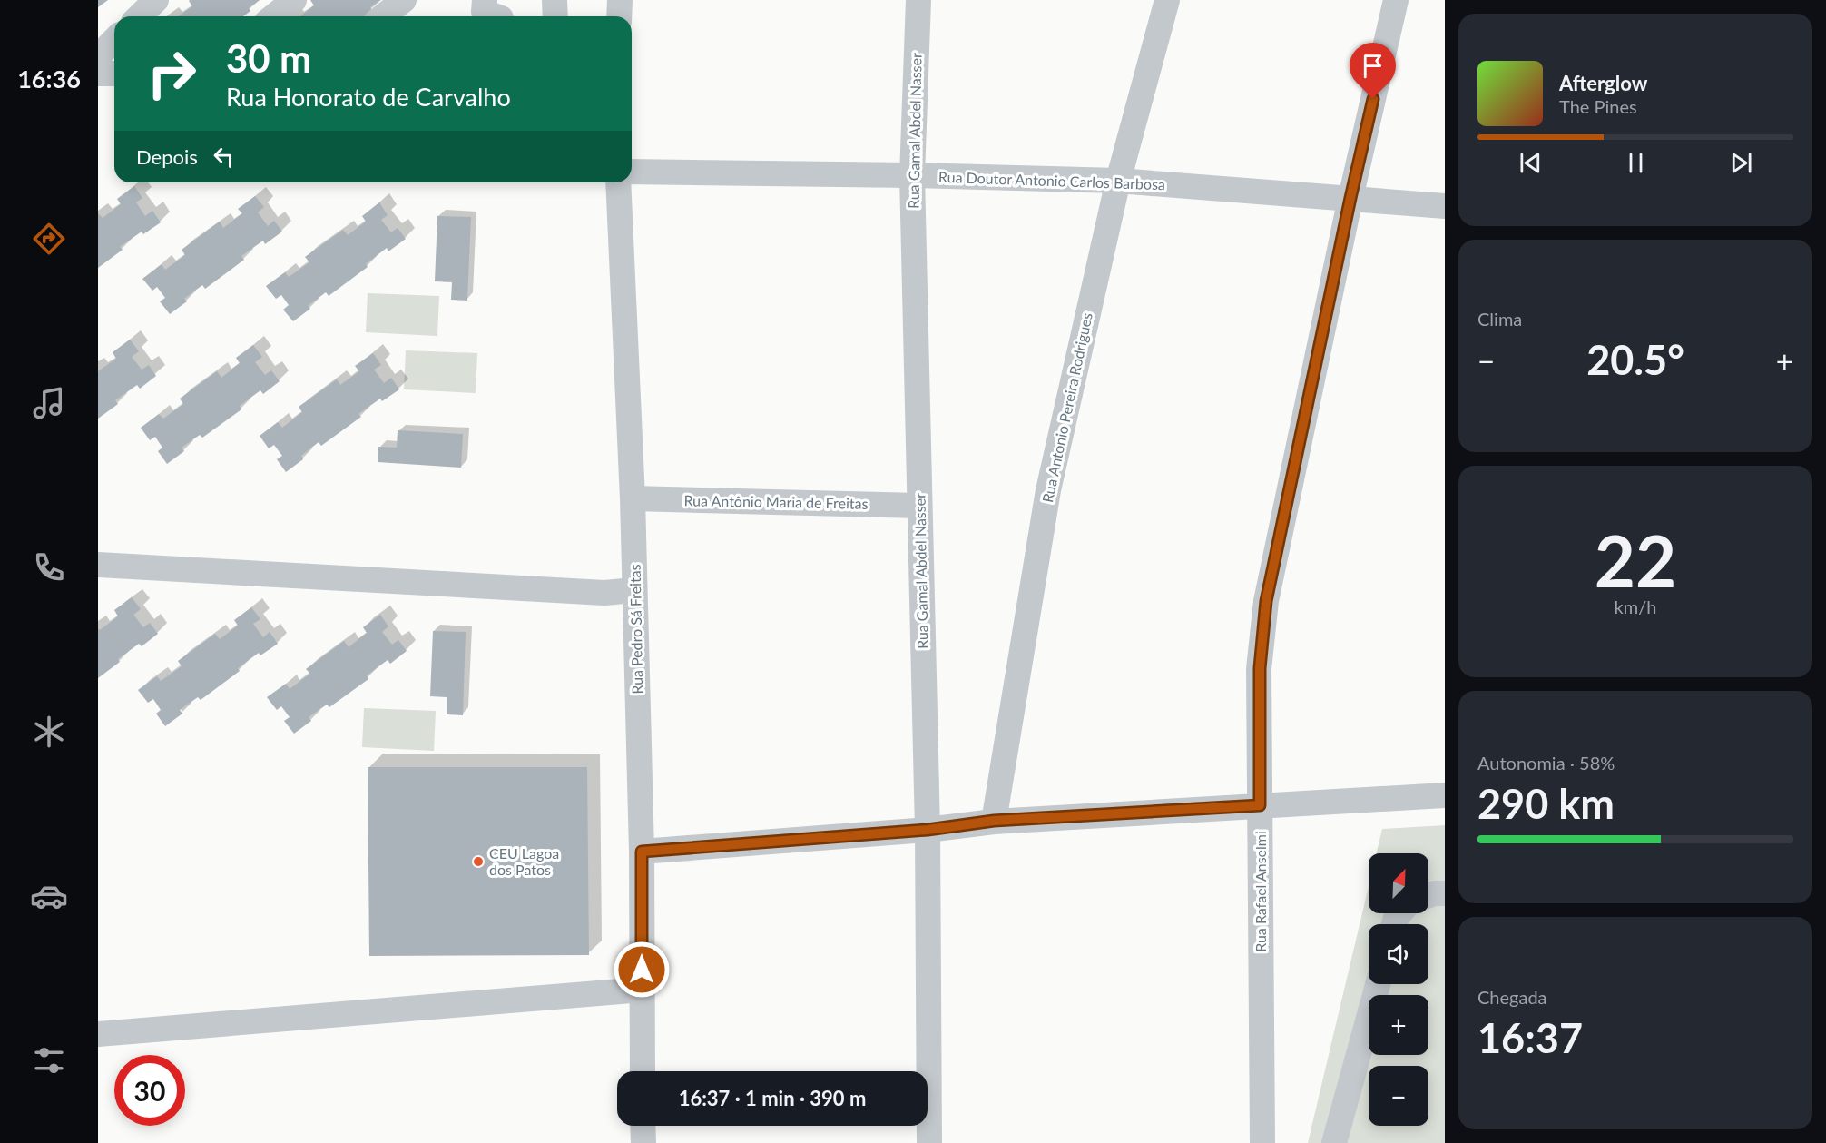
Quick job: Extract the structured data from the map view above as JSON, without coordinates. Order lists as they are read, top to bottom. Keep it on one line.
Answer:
{"streets":{"street":["Rua Gamal Abdel Nasser","Rua Doutor Antonio Carlos Barbosa","Rua Antonio Pereira Rodrigues","Rua Antônio Maria de Freitas","Rua Pedro Sá Freitas","Rua Rafael Anselmi"]},"crossings":[["Rua Gamal Abdel Nasser","Rua Doutor Antonio Carlos Barbosa"],["Rua Gamal Abdel Nasser","Rua Antônio Maria de Freitas"],["Rua Doutor Antonio Carlos Barbosa","Rua Antonio Pereira Rodrigues"],["Rua Doutor Antonio Carlos Barbosa","Rua Rafael Anselmi"],["Rua Antônio Maria de Freitas","Rua Pedro Sá Freitas"]],"places":["CEU Lagoa dos Patos"],"north":"top right","page":{"tabs":"16:36","turn":["30 m","Rua Honorato de Carvalho"],"song":["Afterglow","The Pines"],"then":"Depois","tile":["Clima",["22","km/h"],["Autonomia · 58%","290 km"],["Chegada","16:37"]],"heat":["−","20.5°","+"],"map_buttons":["+","−"],"limit":"30","trip":"16:37 · 1 min · 390 m"}}
